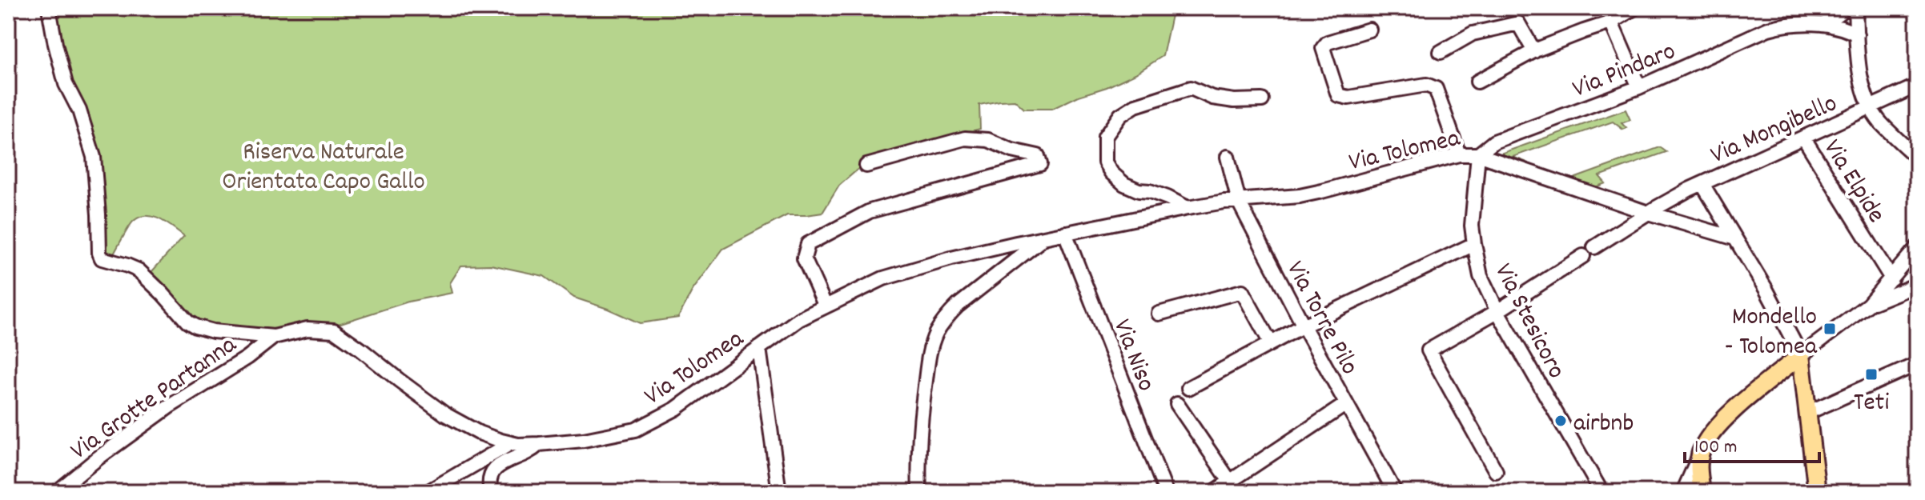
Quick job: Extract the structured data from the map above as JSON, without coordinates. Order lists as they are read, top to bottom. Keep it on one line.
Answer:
{"streets":{"street":["Via Pindaro","Via Mongibello","Via Tolomea","Via Elpide","Via Torre Pilo","Via Stesicoro","Via Niso","Via Grotte Partanna"]},"crossings":[["Via Pindaro","Via Tolomea"],["Via Pindaro","Via Stesicoro"],["Via Mongibello","Via Tolomea"],["Via Mongibello","Via Elpide"],["Via Mongibello","Via Stesicoro"],["Via Tolomea","Via Torre Pilo"],["Via Tolomea","Via Stesicoro"],["Via Tolomea","Via Niso"],["Via Tolomea","Via Grotte Partanna"]],"parks":["Riserva Naturale Orientata Capo Gallo"],"places":{"transit":["Mondello - Tolomea","Teti"],"other":["airbnb"]},"scale_bar":"100 m"}
